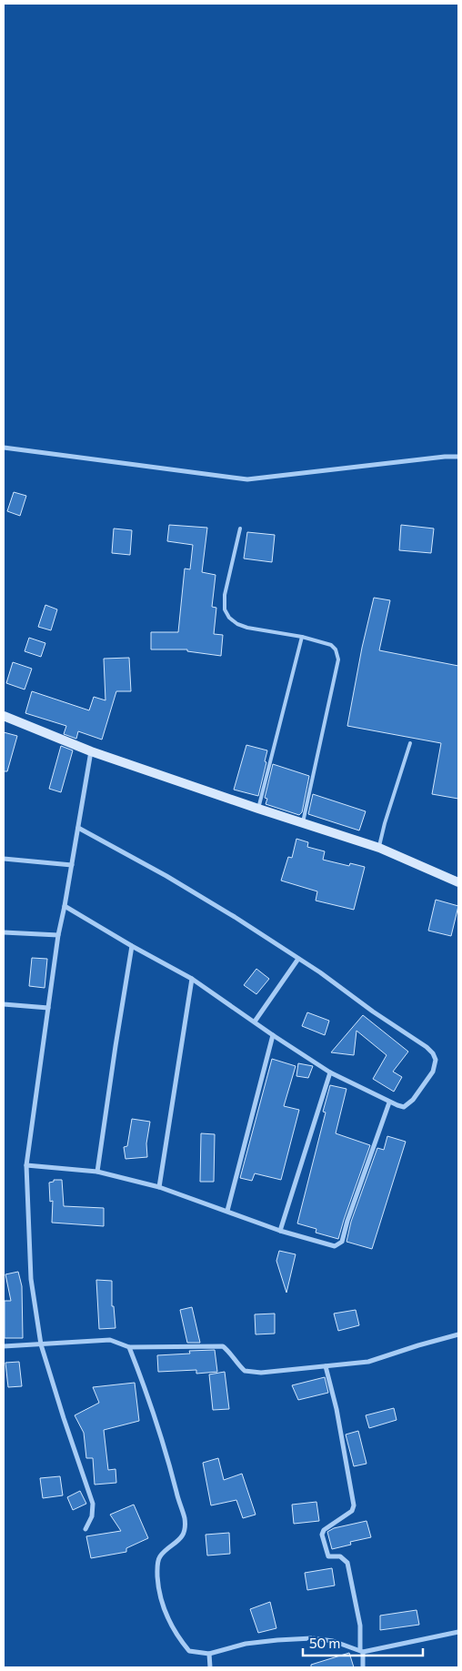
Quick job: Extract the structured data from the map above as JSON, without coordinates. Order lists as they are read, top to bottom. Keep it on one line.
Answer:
{"scale_bar":"50 m"}
